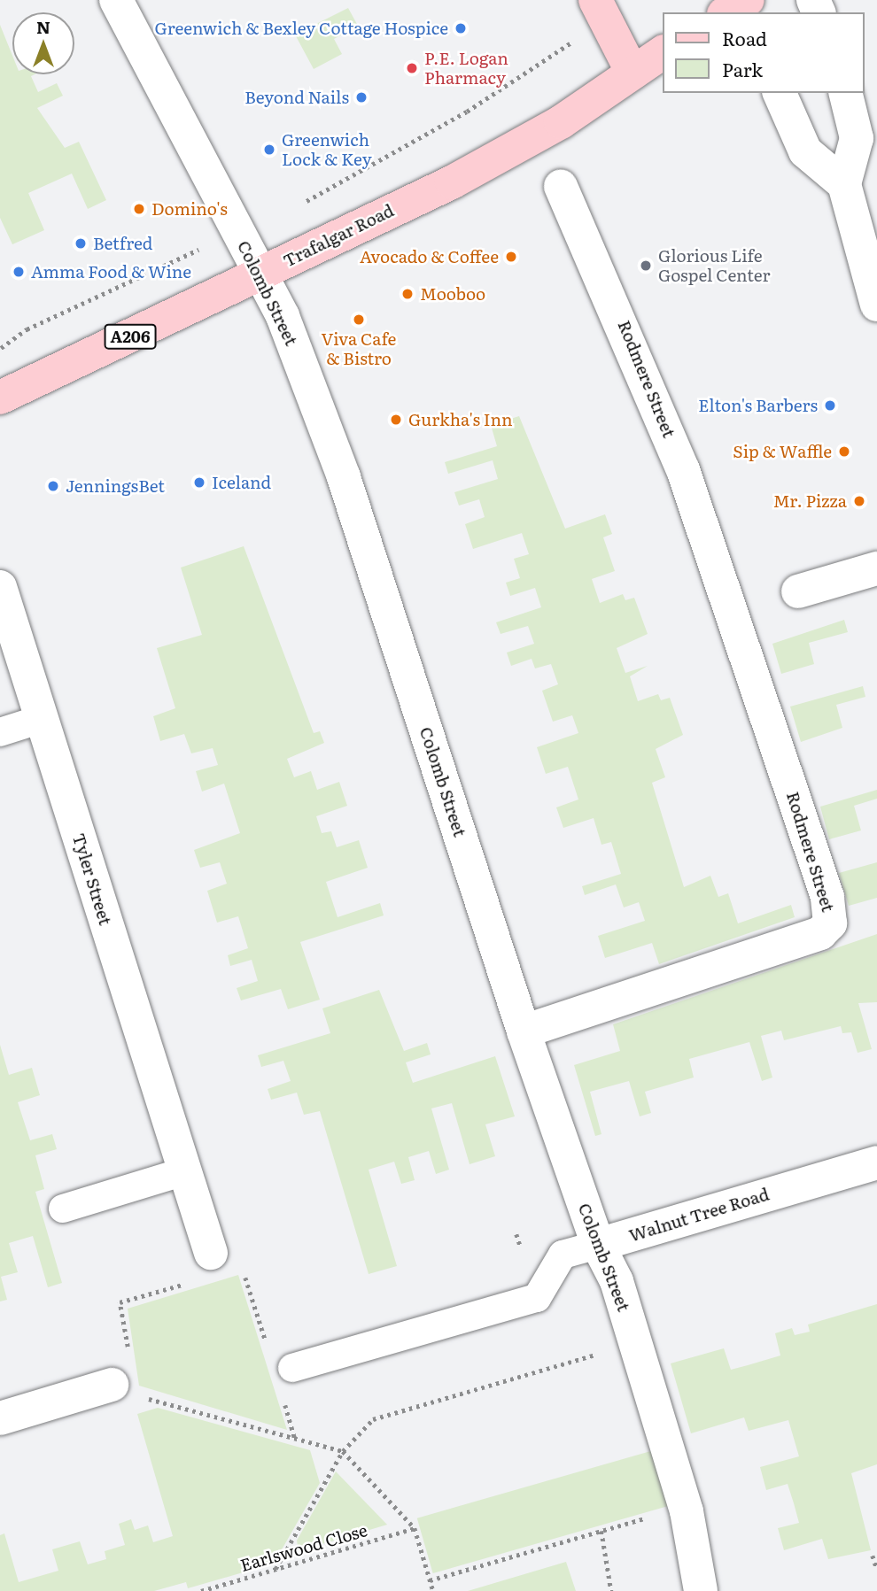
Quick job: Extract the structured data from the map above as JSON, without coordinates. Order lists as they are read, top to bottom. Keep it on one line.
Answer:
{"streets":{"main road":["Trafalgar Road","A206"],"street":["Colomb Street","Rodmere Street","Tyler Street","Walnut Tree Road"],"path":["Earlswood Close"]},"crossings":[["Trafalgar Road","Colomb Street"],["Colomb Street","Rodmere Street"],["Colomb Street","Walnut Tree Road"]],"places":["Greenwich & Bexley Cottage Hospice","P.E. Logan Pharmacy","Beyond Nails","Greenwich Lock & Key","Domino's","Betfred","Avocado & Coffee","Glorious Life Gospel Center","Amma Food & Wine","Mooboo","Viva Cafe & Bistro","Elton's Barbers","Gurkha's Inn","Sip & Waffle","Iceland","JenningsBet","Mr. Pizza"],"legend":["Road","Park"],"north":"top"}
